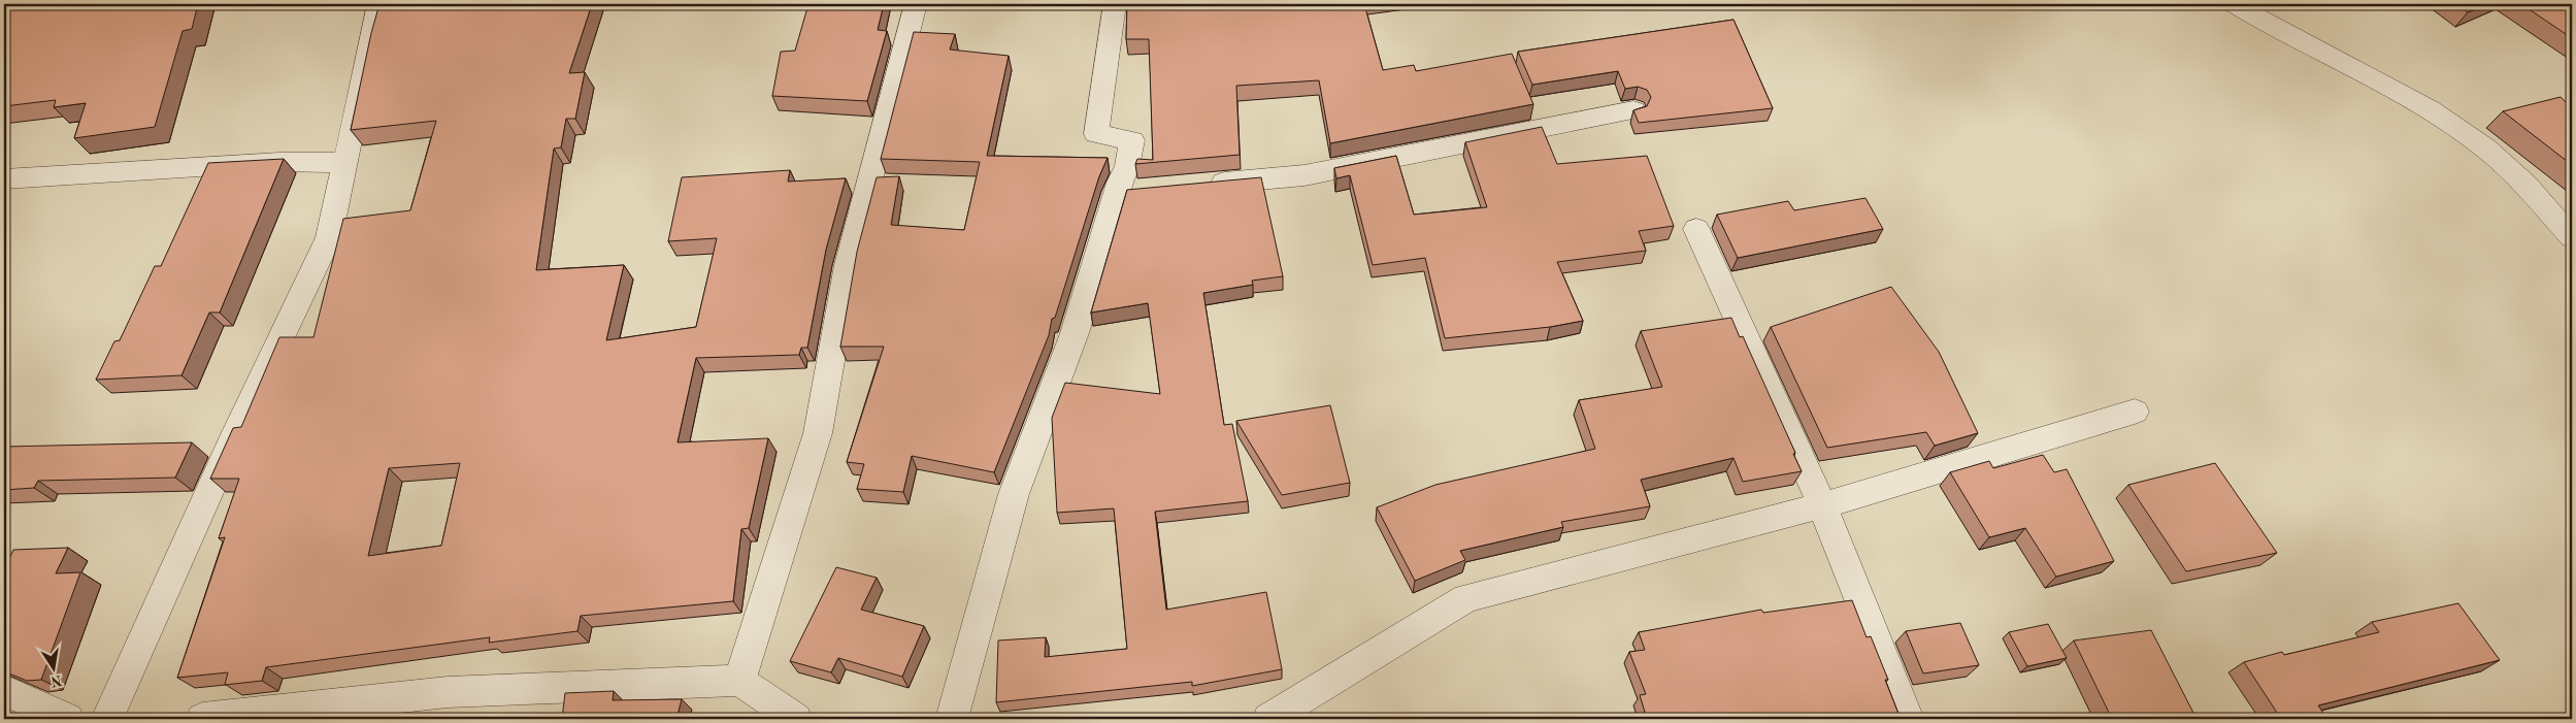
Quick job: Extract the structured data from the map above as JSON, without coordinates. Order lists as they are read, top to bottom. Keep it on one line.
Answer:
{"north":"bottom"}
